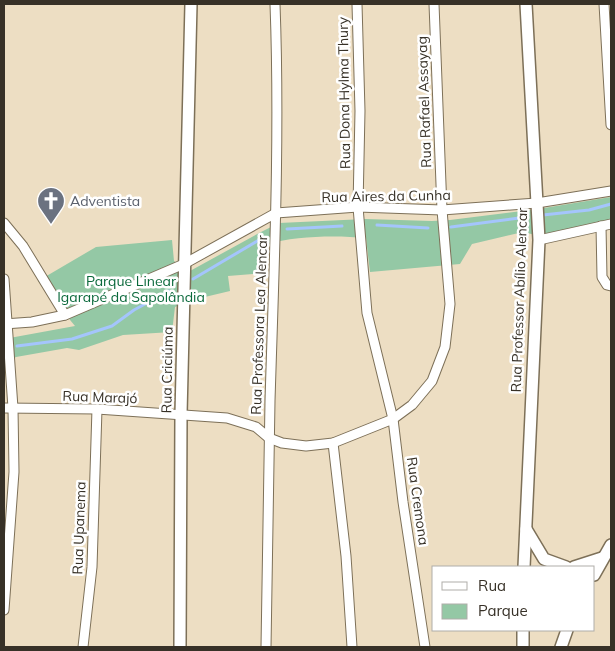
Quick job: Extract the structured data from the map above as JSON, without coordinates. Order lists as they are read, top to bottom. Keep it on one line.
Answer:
{"streets":{"street":["Rua Dona Hylma Thury","Rua Rafael Assayag","Rua Aires da Cunha","Rua Professor Abílio Alencar","Rua Professora Lea Alencar","Rua Criciúma","Rua Marajó","Rua Cremona","Rua Upanema"]},"crossings":[["Rua Dona Hylma Thury","Rua Rafael Assayag"],["Rua Dona Hylma Thury","Rua Aires da Cunha"],["Rua Dona Hylma Thury","Rua Marajó"],["Rua Dona Hylma Thury","Rua Cremona"],["Rua Rafael Assayag","Rua Aires da Cunha"],["Rua Rafael Assayag","Rua Marajó"],["Rua Rafael Assayag","Rua Cremona"],["Rua Aires da Cunha","Rua Professor Abílio Alencar"],["Rua Aires da Cunha","Rua Professora Lea Alencar"],["Rua Aires da Cunha","Rua Criciúma"],["Rua Professora Lea Alencar","Rua Marajó"],["Rua Criciúma","Rua Marajó"],["Rua Marajó","Rua Cremona"],["Rua Marajó","Rua Upanema"]],"parks":["Parque Linear Igarapé da Sapolândia"],"places":{"church":["Adventista"]},"legend":["Rua","Parque"]}
